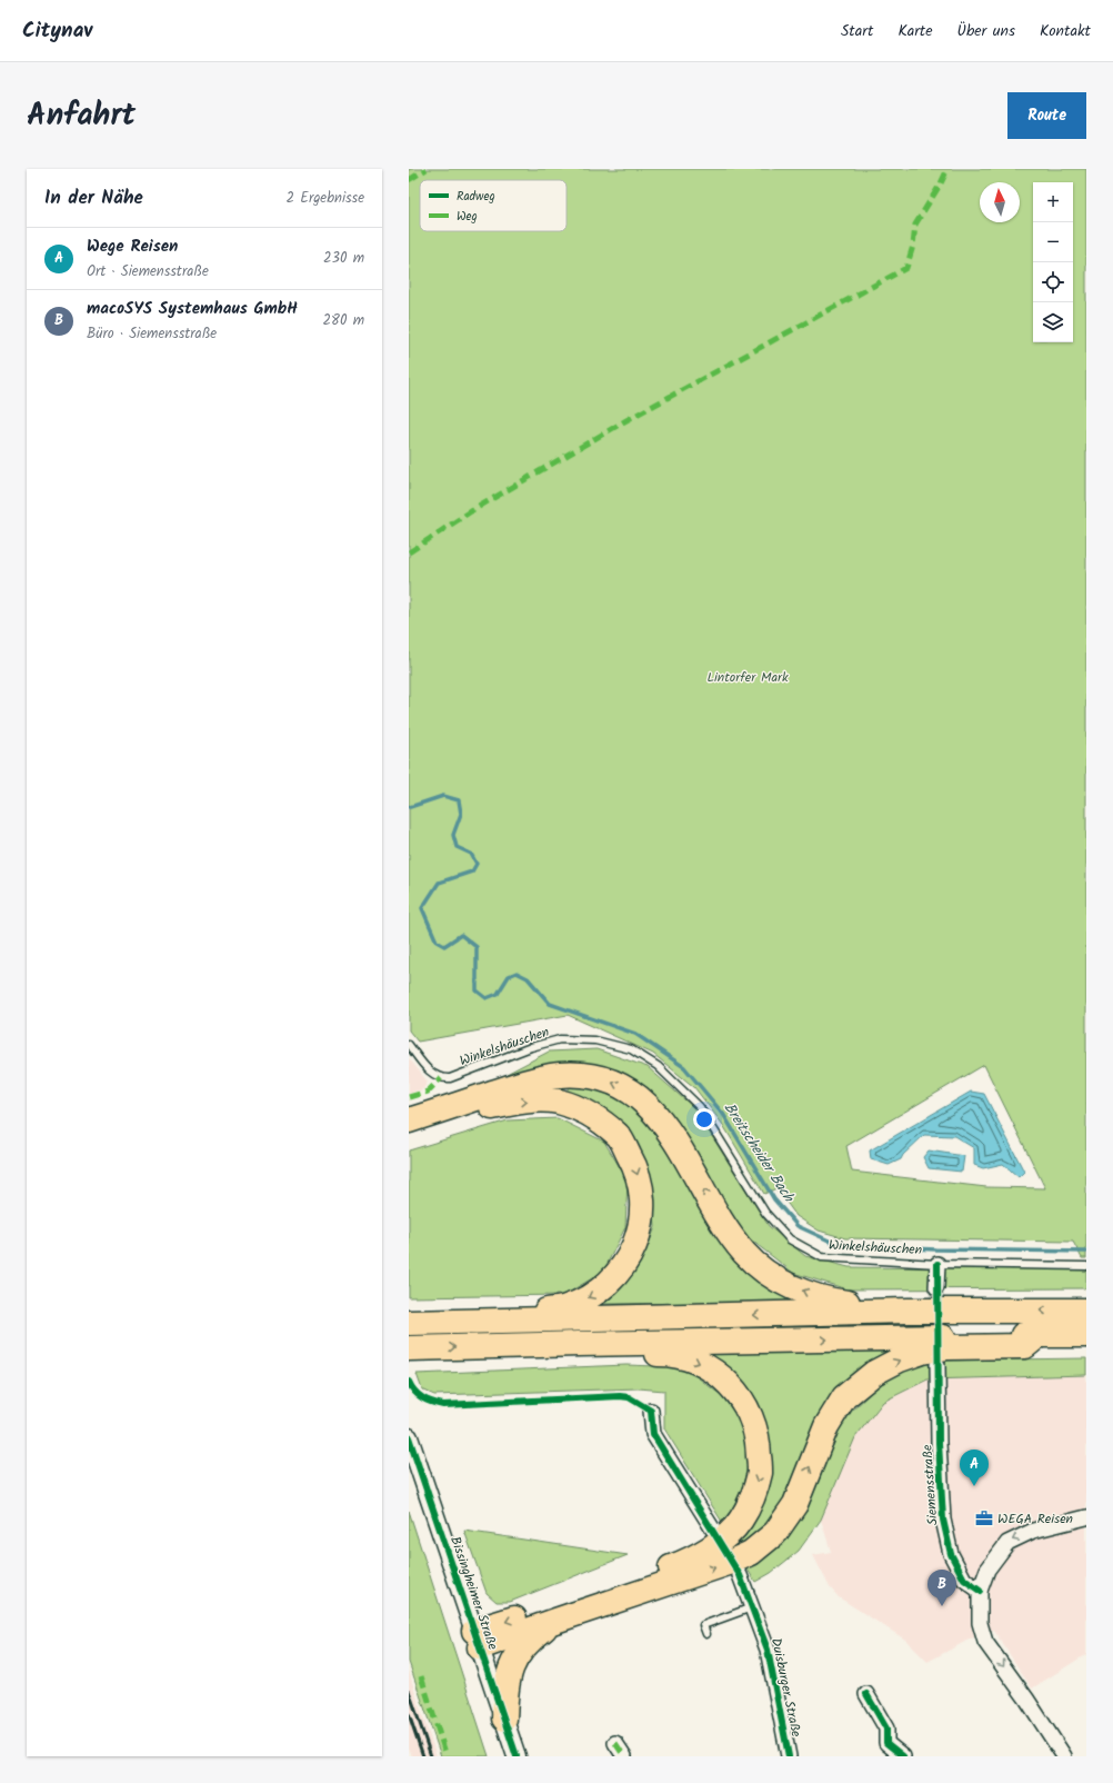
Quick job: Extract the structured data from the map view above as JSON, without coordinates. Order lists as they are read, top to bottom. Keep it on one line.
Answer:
{"streets":{"street":["Siemensstraße","Bissingheimer Straße","Duisburger Straße"],"lane":["Winkelshäuschen"]},"water":["Breitscheider Bach"],"parks":["Lintorfer Mark"],"places":{"office":["WEGA Reisen"]},"legend":["Radweg","Weg"],"north":"top","page":{"header":"Citynav","nav":["Start","Karte","Über uns","Kontakt"],"title":"Anfahrt","buttons":"Route","heading":["In der Nähe","2 Ergebnisse"],"map_buttons":["+","−"],"list":[{"mark":"A","name":"Wege Reisen","note":"Ort · Siemensstraße","value":"230 m"},{"mark":"B","name":"macoSYS Systemhaus GmbH","note":"Büro · Siemensstraße","value":"280 m"}],"pins":["A","B"]}}
